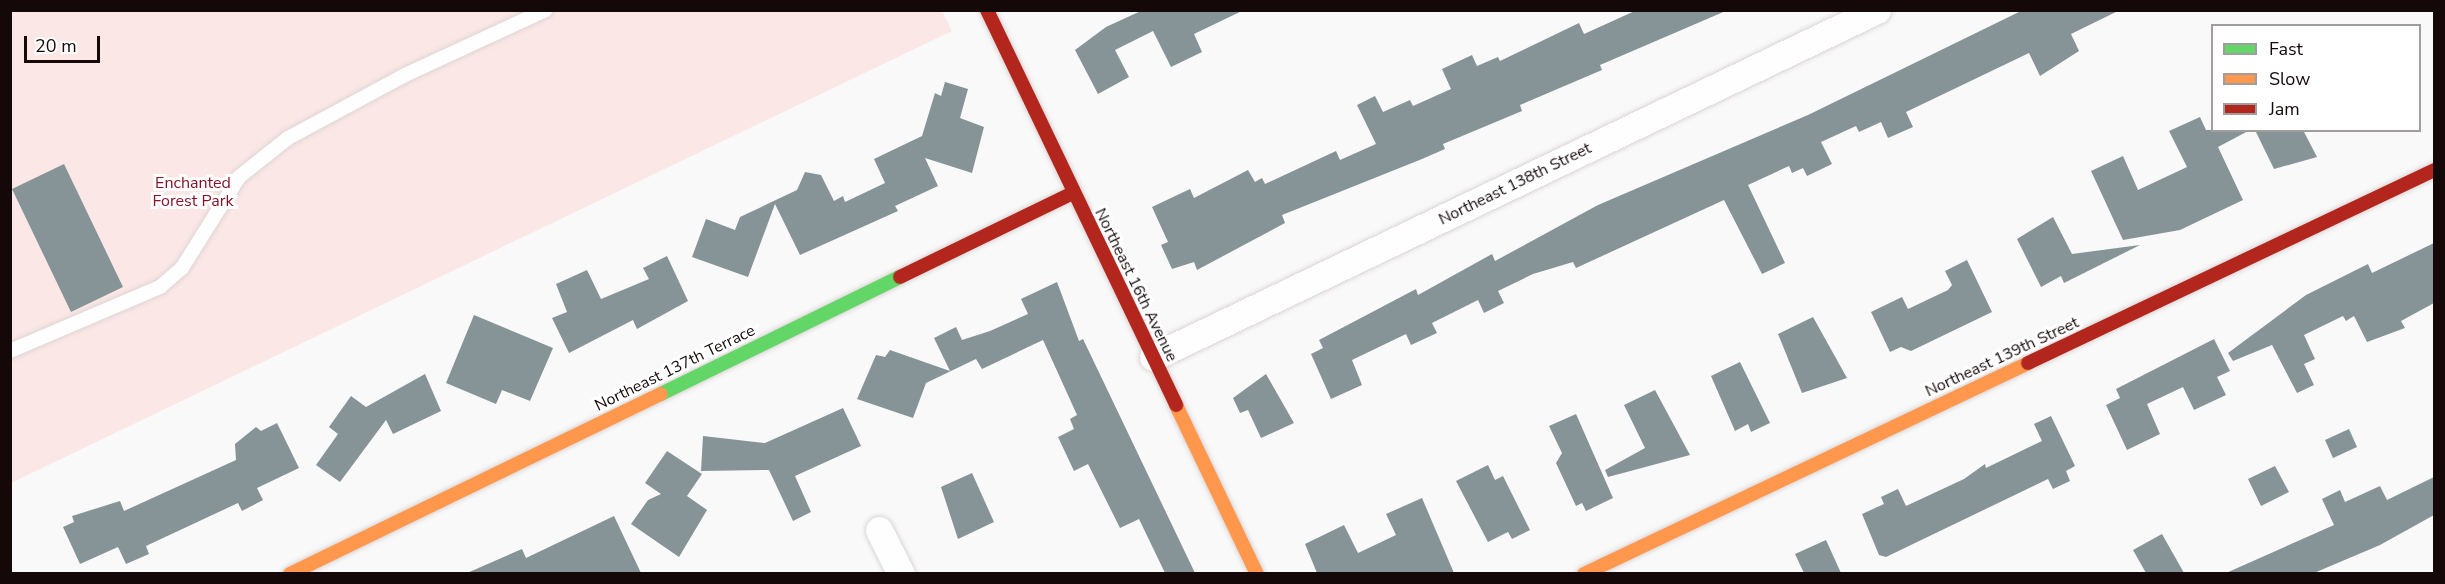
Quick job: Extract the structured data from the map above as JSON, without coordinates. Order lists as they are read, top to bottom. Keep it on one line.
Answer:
{"streets":{"street":["Northeast 138th Street","Northeast 16th Avenue","Northeast 139th Street","Northeast 137th Terrace"]},"crossings":[["Northeast 138th Street","Northeast 16th Avenue"],["Northeast 16th Avenue","Northeast 137th Terrace"]],"parks":["Enchanted Forest Park"],"legend":["Fast","Slow","Jam"],"scale_bar":"20 m"}
